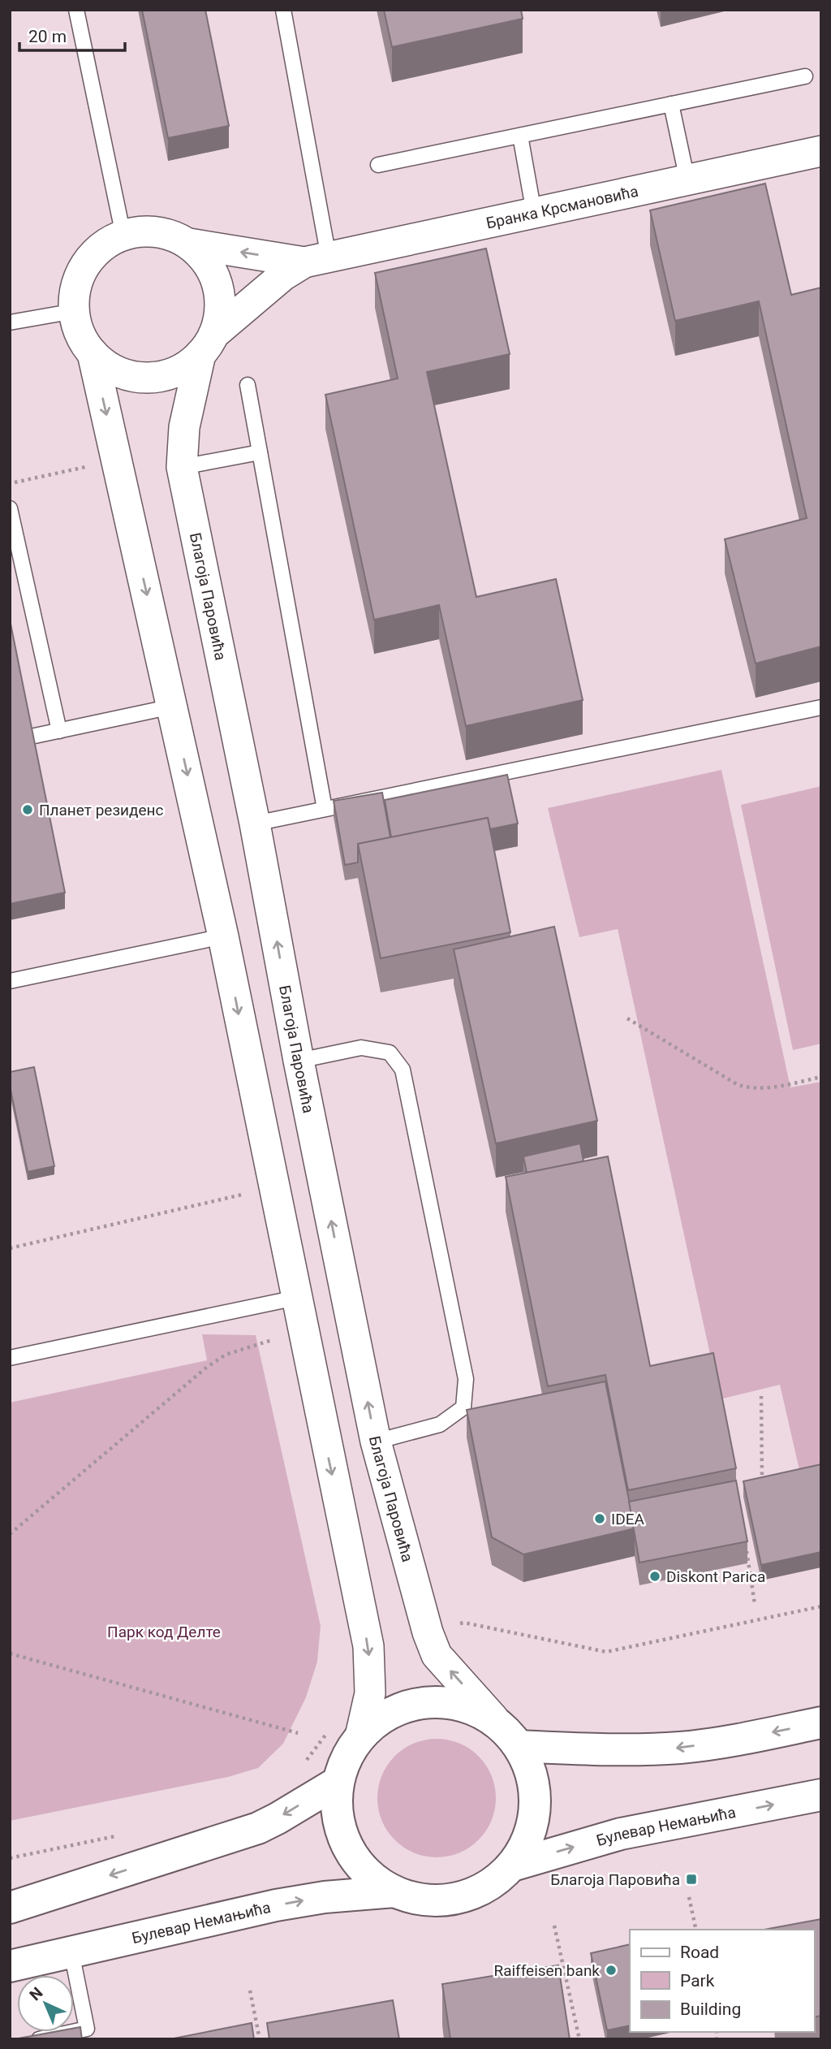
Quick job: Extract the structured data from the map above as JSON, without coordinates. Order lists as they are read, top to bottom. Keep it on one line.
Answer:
{"streets":{"street":["Бранка Крсмановића","Благоја Паровића","Булевар Немањића"]},"crossings":[["Бранка Крсмановића","Благоја Паровића"],["Благоја Паровића","Булевар Немањића"]],"parks":["Парк код Делте"],"places":{"other":["Планет резиденс","IDEA","Diskont Parica","Raiffeisen bank"],"transit":["Благоја Паровића"]},"legend":["Road","Park","Building"],"scale_bar":"20 m","north":"top left"}
